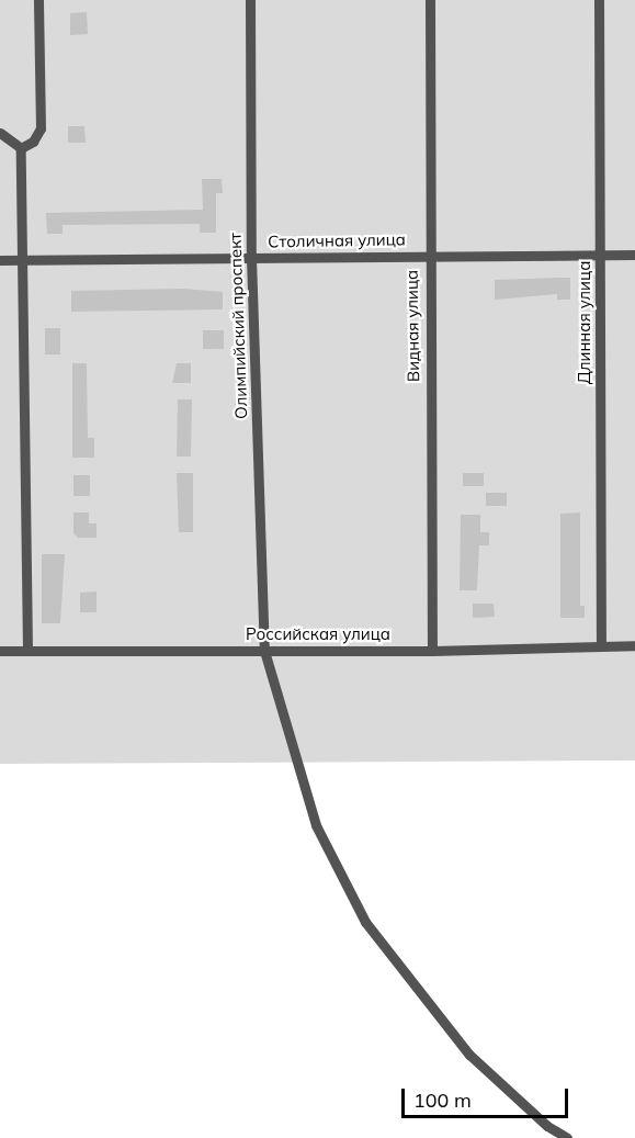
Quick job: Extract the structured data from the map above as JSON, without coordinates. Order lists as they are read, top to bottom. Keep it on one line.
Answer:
{"streets":{"street":["Столичная улица","Длинная улица","Олимпийский проспект","Видная улица","Российская улица"]},"crossings":[["Столичная улица","Длинная улица"],["Столичная улица","Олимпийский проспект"],["Столичная улица","Видная улица"],["Длинная улица","Российская улица"],["Олимпийский проспект","Российская улица"],["Видная улица","Российская улица"]],"scale_bar":"100 m"}
